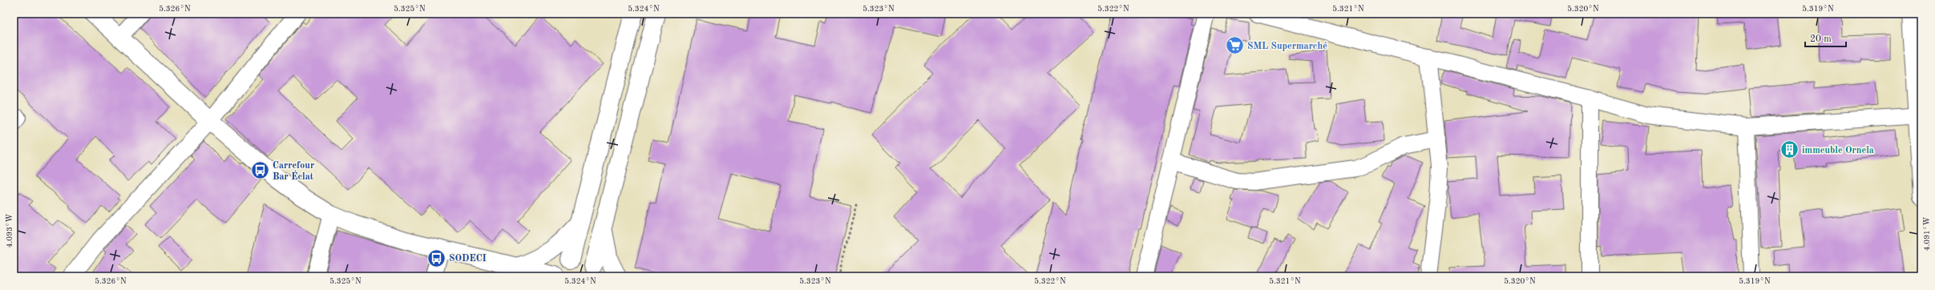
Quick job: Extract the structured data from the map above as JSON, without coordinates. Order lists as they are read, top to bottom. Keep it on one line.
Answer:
{"places":{"supermarket":["SML Supermarché"],"building":["immeuble Ornela"],"bus stop":["Carrefour Bar Éclat","SODECI"]},"scale_bar":"20 m","coordinates":["5.326°N","5.325°N","5.324°N","5.323°N","5.322°N","5.321°N","5.320°N","5.319°N","4.093°W","4.091°W"]}
